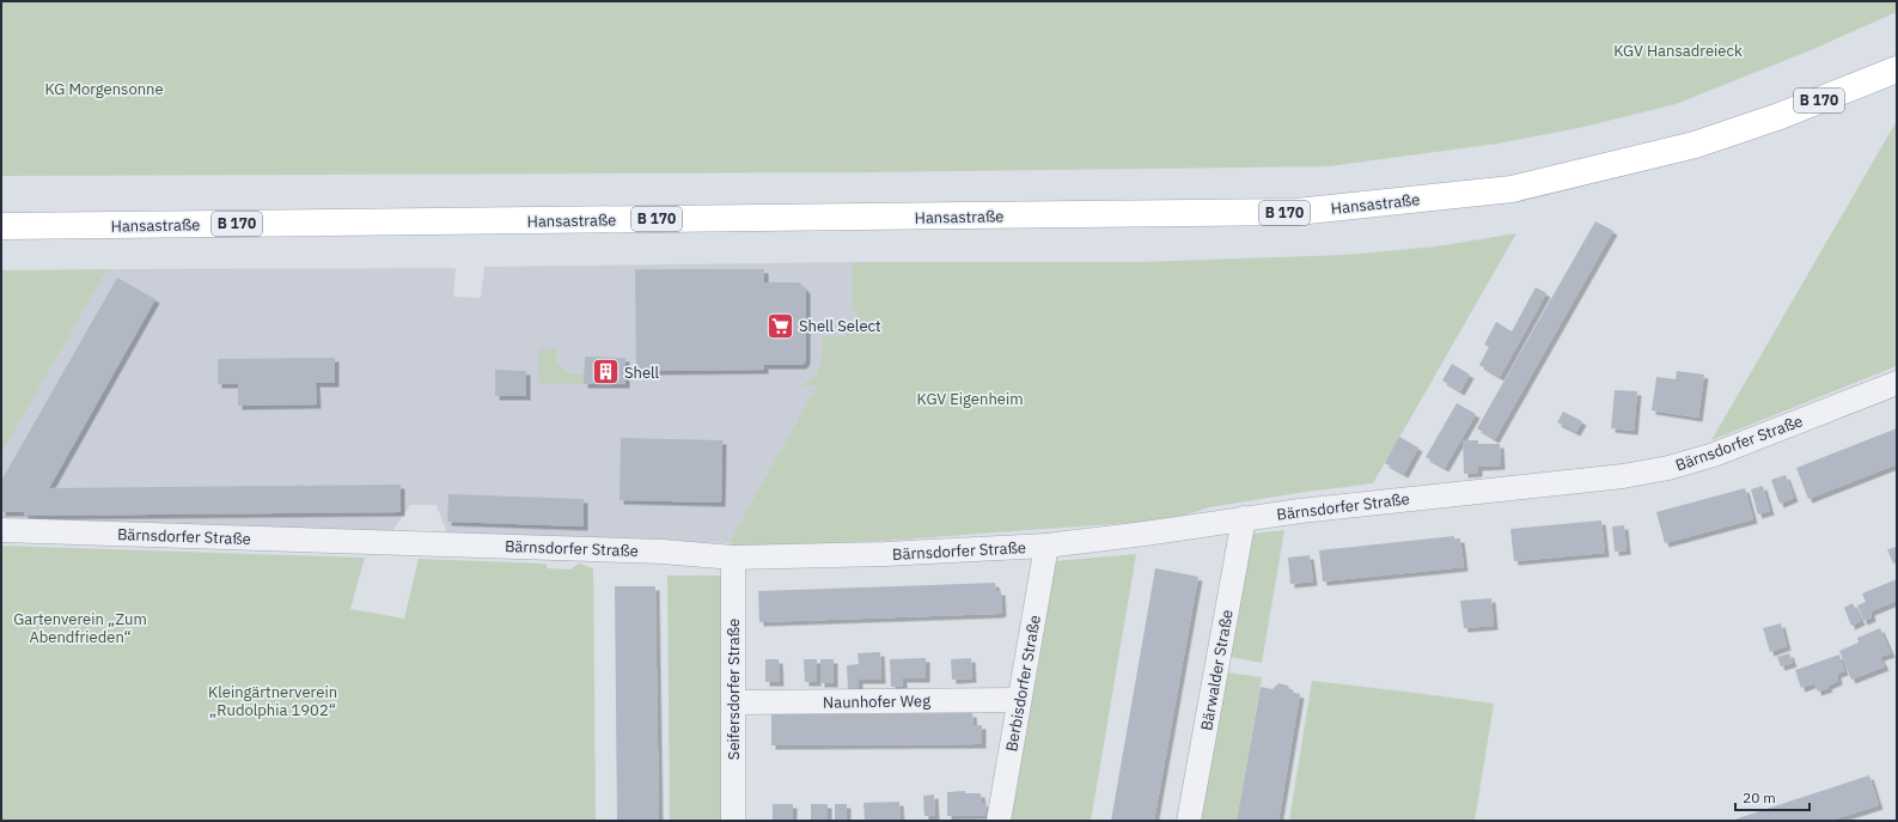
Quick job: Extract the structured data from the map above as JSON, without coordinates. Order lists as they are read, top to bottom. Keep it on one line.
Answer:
{"streets":{"main road":["B 170","Hansastraße"],"street":["Bärnsdorfer Straße","Bärwalder Straße","Berbisdorfer Straße","Seifersdorfer Straße","Naunhofer Weg"]},"crossings":[["Bärnsdorfer Straße","Bärwalder Straße"],["Bärnsdorfer Straße","Berbisdorfer Straße"],["Bärnsdorfer Straße","Seifersdorfer Straße"],["Berbisdorfer Straße","Naunhofer Weg"],["Seifersdorfer Straße","Naunhofer Weg"]],"parks":["KGV Hansadreieck","KG Morgensonne","KGV Eigenheim","Gartenverein „Zum Abendfrieden“","Kleingärtnerverein „Rudolphia 1902“"],"places":{"supermarket":["Shell Select"],"building":["Shell"]},"scale_bar":"20 m"}
